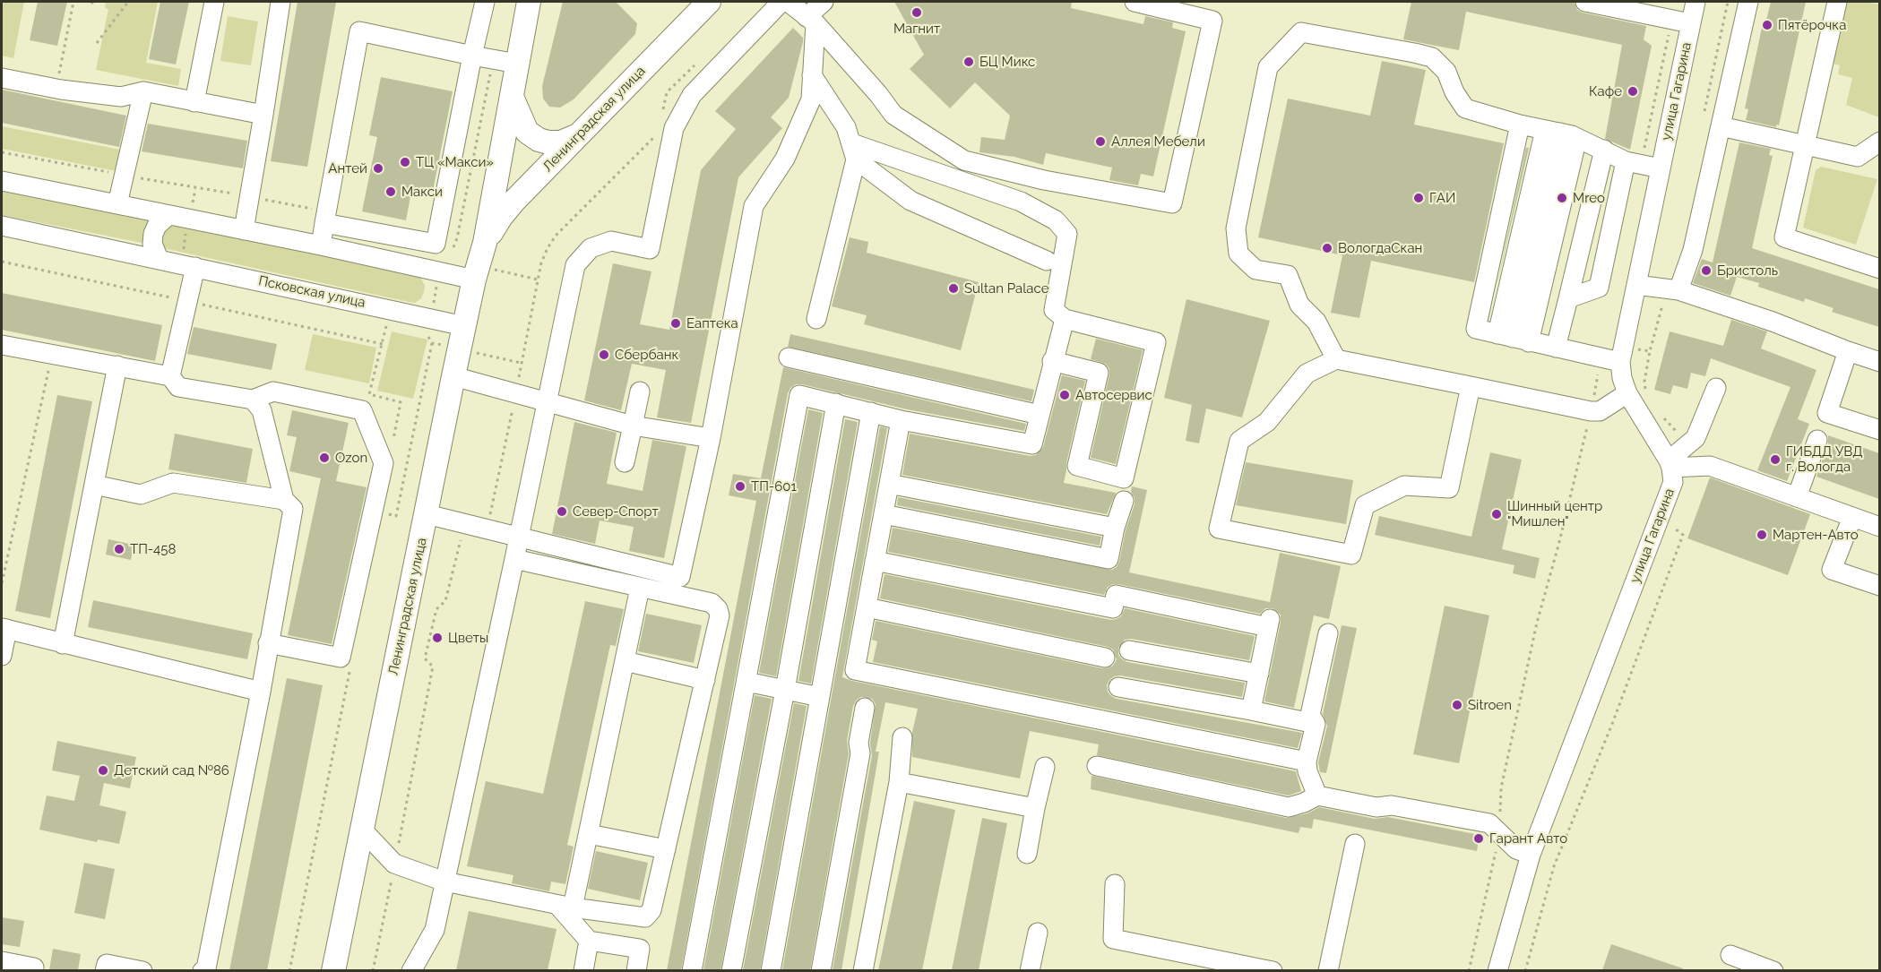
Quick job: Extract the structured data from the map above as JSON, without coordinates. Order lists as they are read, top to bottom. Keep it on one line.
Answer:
{"streets":{"main road":["Ленинградская улица"],"street":["улица Гагарина","Псковская улица"]},"crossings":[["Ленинградская улица","Псковская улица"]],"places":["Магнит","Пятёрочка","БЦ Микс","Кафе","Аллея Мебели","ТЦ «Макси»","Антей","Макси","ГАИ","Mreo","ВологдаСкан","Бристоль","Sultan Palace","Еаптека","Сбербанк","Автосервис","Ozon","ГИБДД УВД г. Вологда","ТП-601","Север-Спорт","Шинный центр \"Мишлен\"","Мартен-Авто","ТП-458","Цветы","Sitroen","Детский сад №86","Гарант Авто"]}
